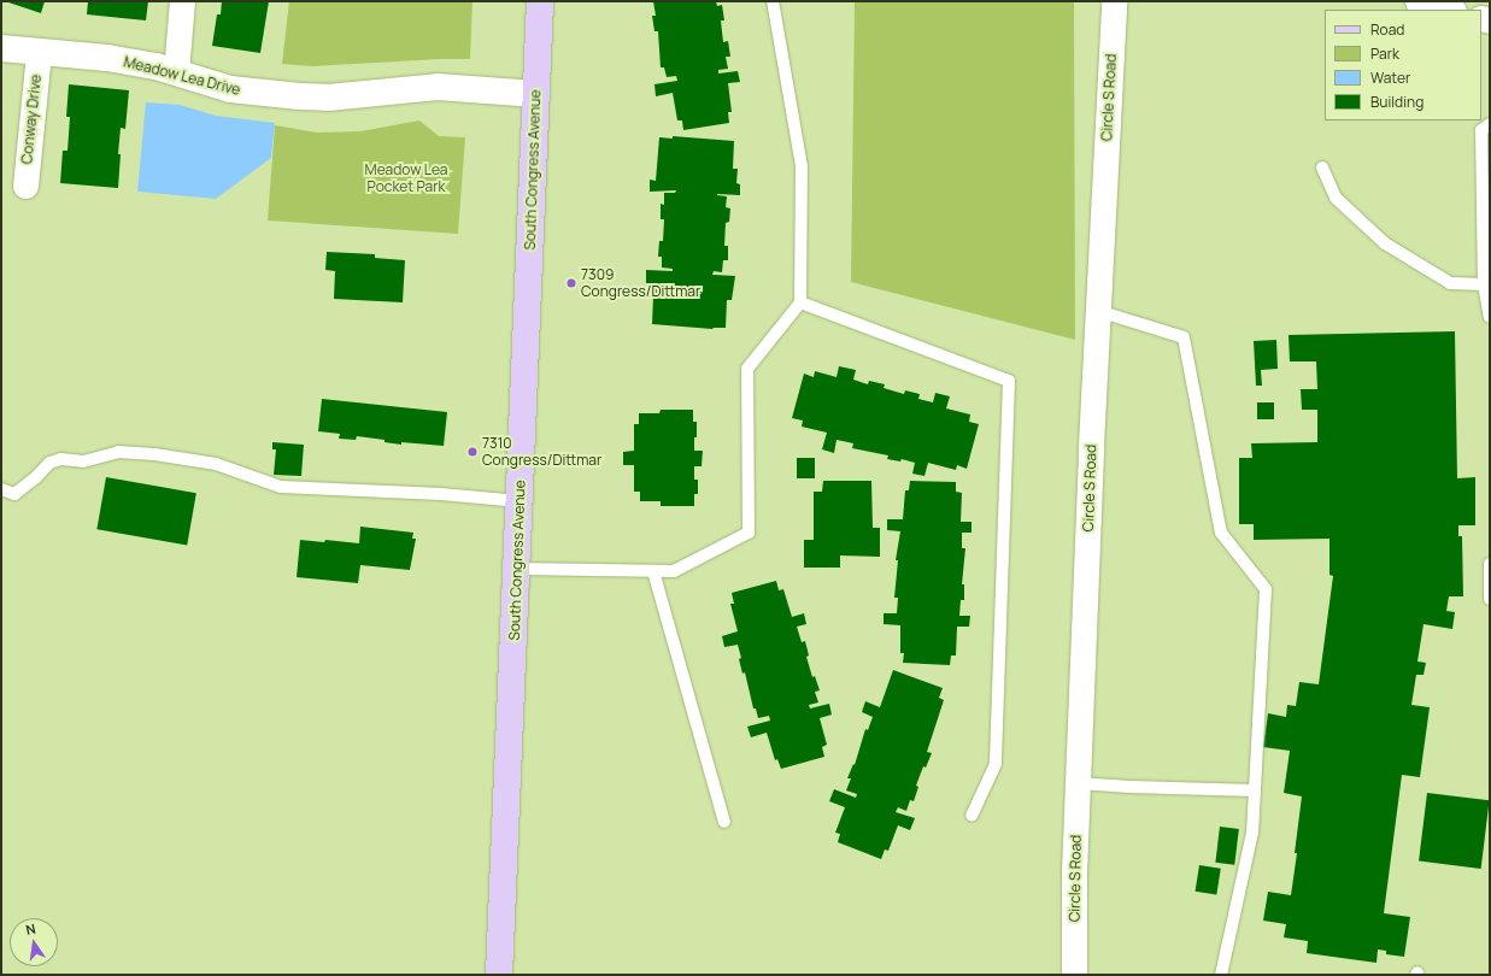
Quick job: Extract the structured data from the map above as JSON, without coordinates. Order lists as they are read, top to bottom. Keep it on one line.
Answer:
{"streets":{"main road":["South Congress Avenue"],"street":["Meadow Lea Drive","Circle S Road","Conway Drive"]},"crossings":[["Meadow Lea Drive","Conway Drive"],["Meadow Lea Drive","South Congress Avenue"]],"parks":["Meadow Lea Pocket Park"],"places":["7309 Congress/Dittmar","7310 Congress/Dittmar"],"legend":["Road","Park","Water","Building"],"north":"top"}
